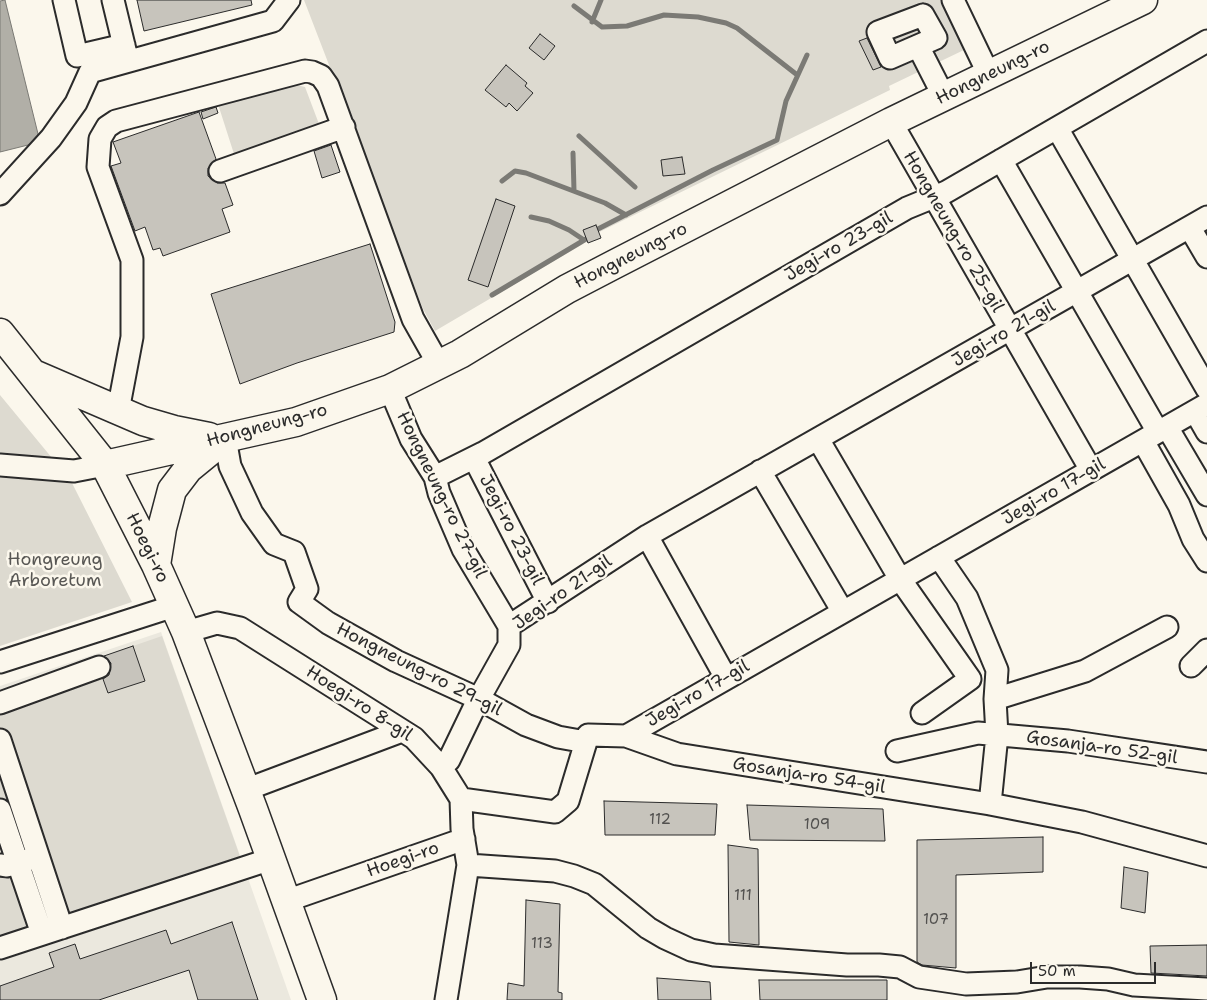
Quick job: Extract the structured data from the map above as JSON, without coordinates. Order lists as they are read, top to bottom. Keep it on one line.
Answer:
{"streets":{"main road":["Hongneung-ro","Hoegi-ro"],"street":["Hongneung-ro 25-gil","Jegi-ro 23-gil","Jegi-ro 21-gil","Jegi-ro 17-gil","Hongneung-ro 27-gil","Hongneung-ro 29-gil","Hoegi-ro 8-gil","Gosanja-ro 52-gil","Gosanja-ro 54-gil"]},"crossings":[["Hongneung-ro","Hongneung-ro 25-gil"],["Hongneung-ro","Hongneung-ro 27-gil"],["Hongneung-ro","Hoegi-ro"],["Hongneung-ro","Hongneung-ro 29-gil"],["Hongneung-ro 25-gil","Jegi-ro 23-gil"],["Hongneung-ro 25-gil","Jegi-ro 21-gil"],["Hongneung-ro 25-gil","Jegi-ro 17-gil"],["Jegi-ro 23-gil","Jegi-ro 21-gil"],["Jegi-ro 23-gil","Hongneung-ro 27-gil"],["Jegi-ro 21-gil","Hongneung-ro 27-gil"],["Jegi-ro 21-gil","Hongneung-ro 29-gil"],["Jegi-ro 21-gil","Hoegi-ro 8-gil"],["Jegi-ro 17-gil","Gosanja-ro 54-gil"],["Hoegi-ro","Hoegi-ro 8-gil"],["Hongneung-ro 29-gil","Gosanja-ro 54-gil"]],"parks":["Hongreung Arboretum"],"house_numbers":["112","109","111","107","113"],"scale_bar":"50 m"}
